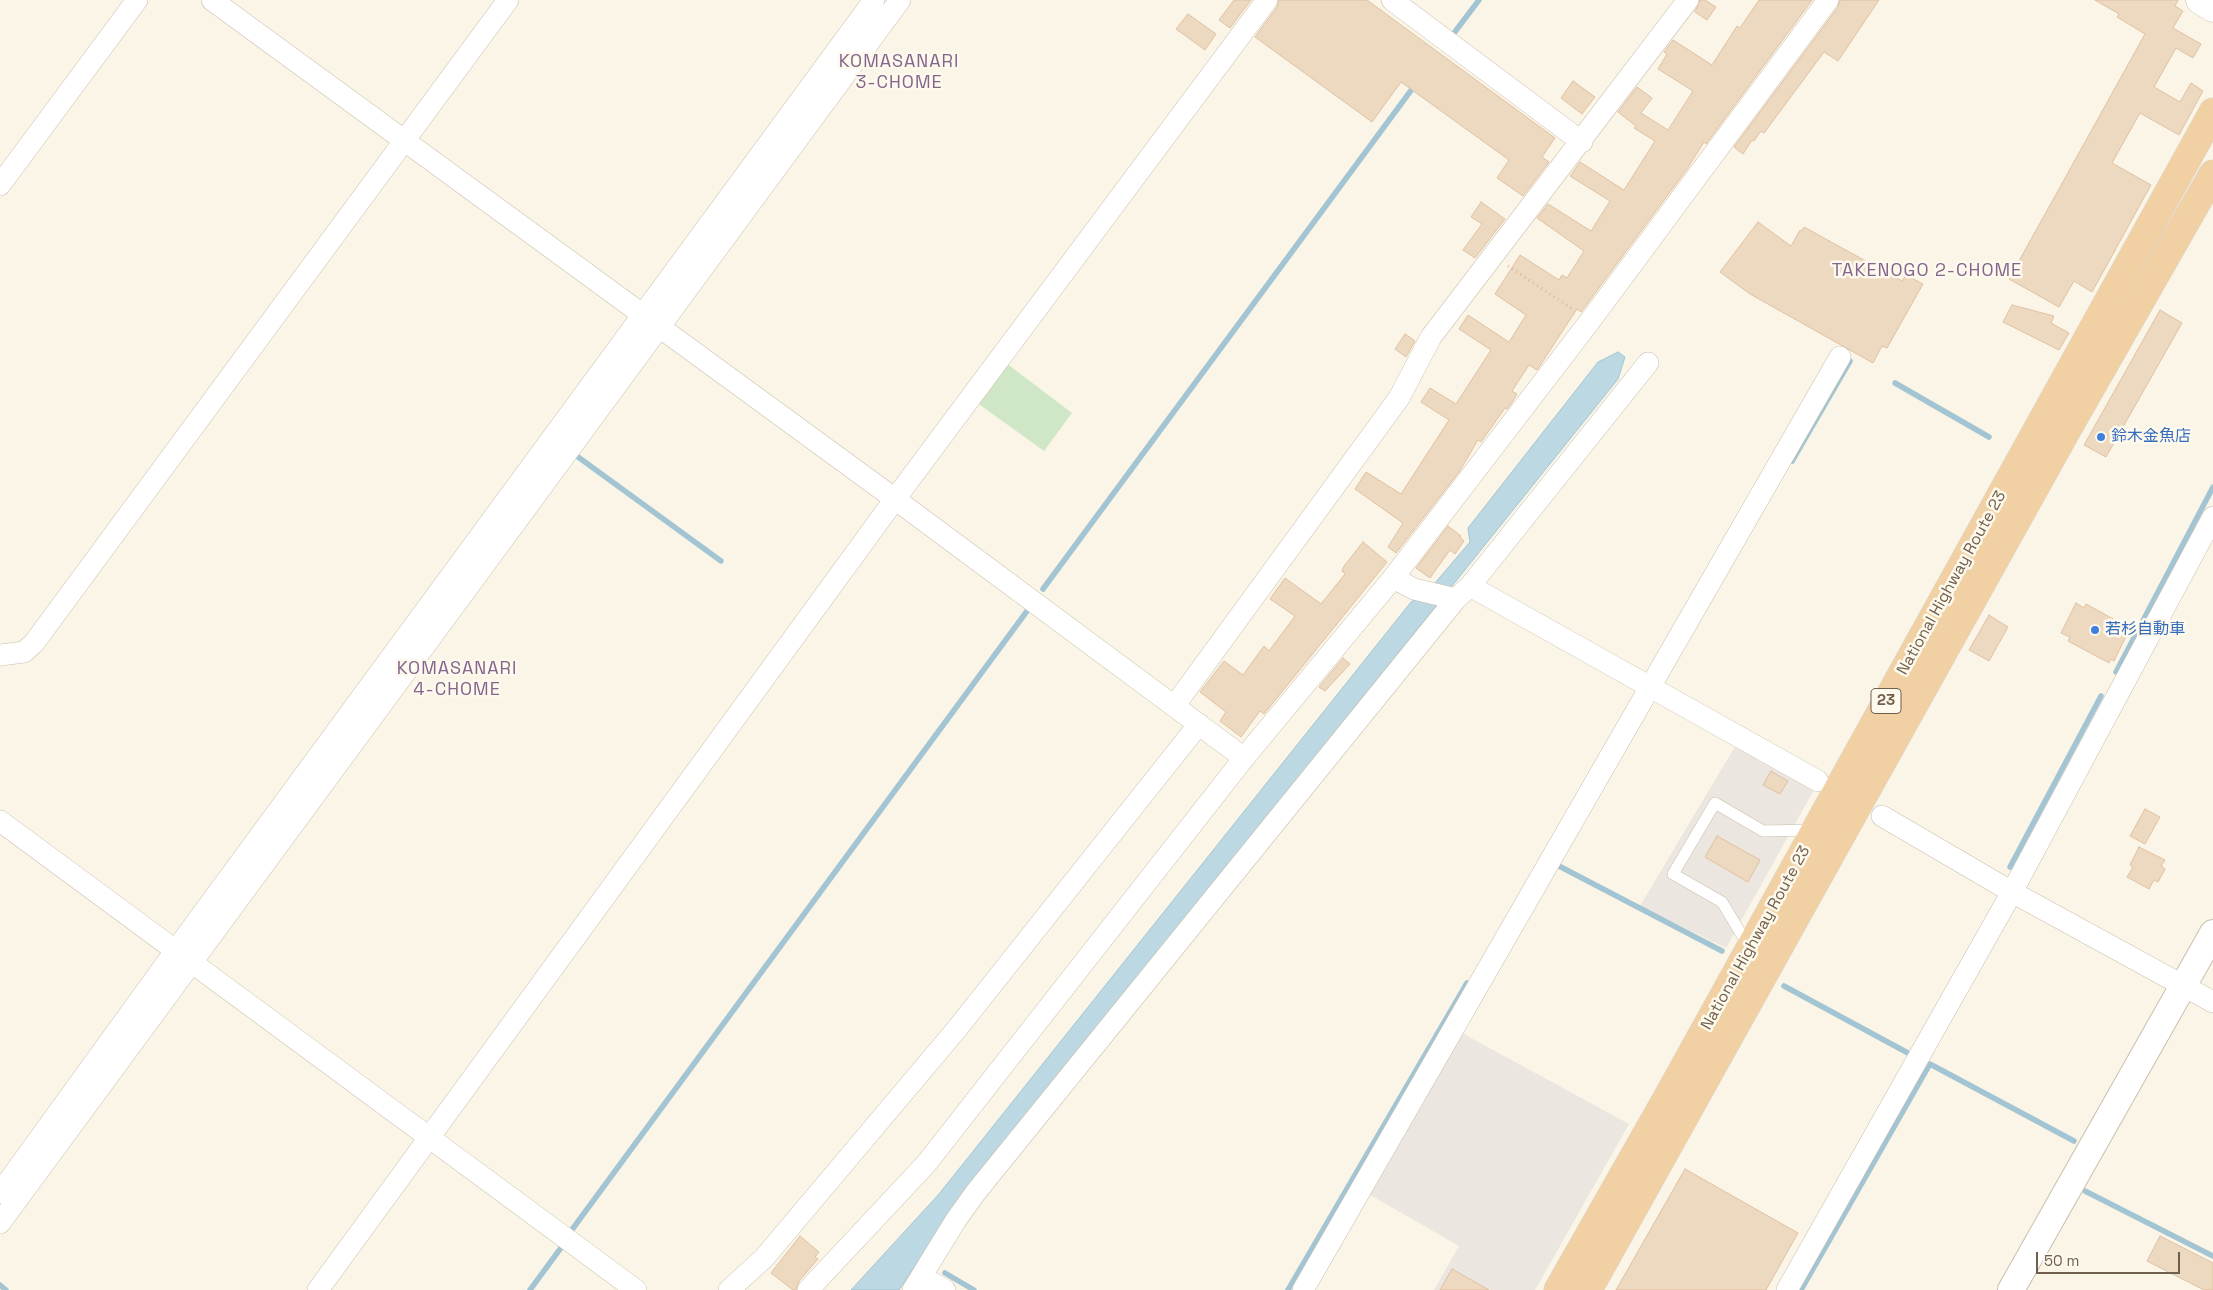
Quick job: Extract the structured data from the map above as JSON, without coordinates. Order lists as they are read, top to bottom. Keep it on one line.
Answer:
{"streets":{"highway":["National Highway Route 23","23"]},"districts":["KOMASANARI 3-CHOME","TAKENOGO 2-CHOME","KOMASANARI 4-CHOME"],"places":["鈴木金魚店","若杉自動車"],"scale_bar":"50 m"}
